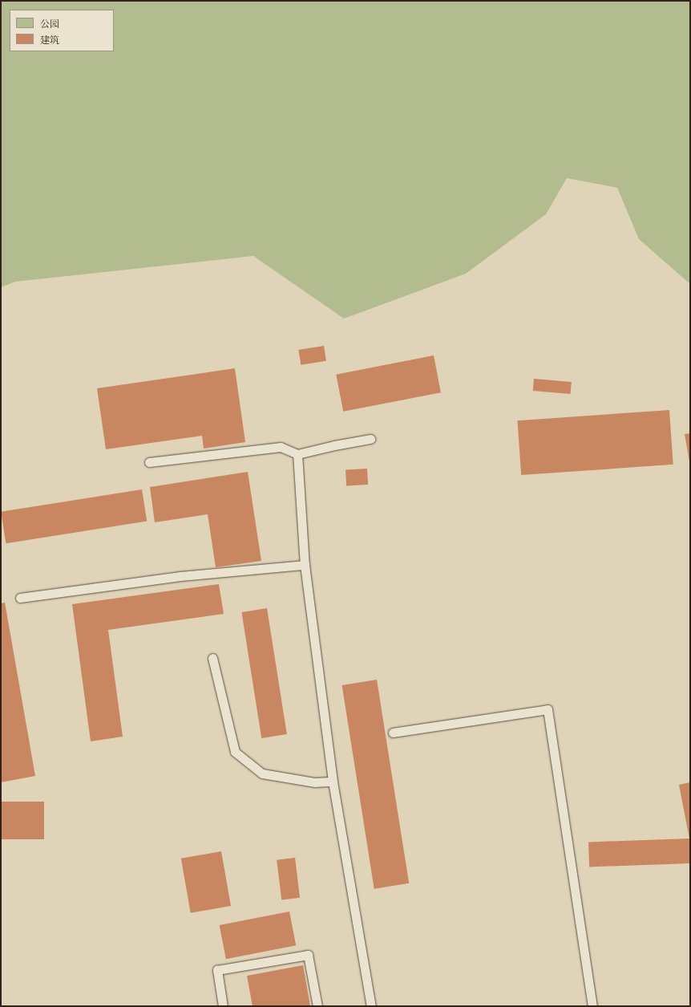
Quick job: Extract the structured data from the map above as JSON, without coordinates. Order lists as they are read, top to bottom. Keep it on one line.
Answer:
{"legend":["公园","建筑"]}
